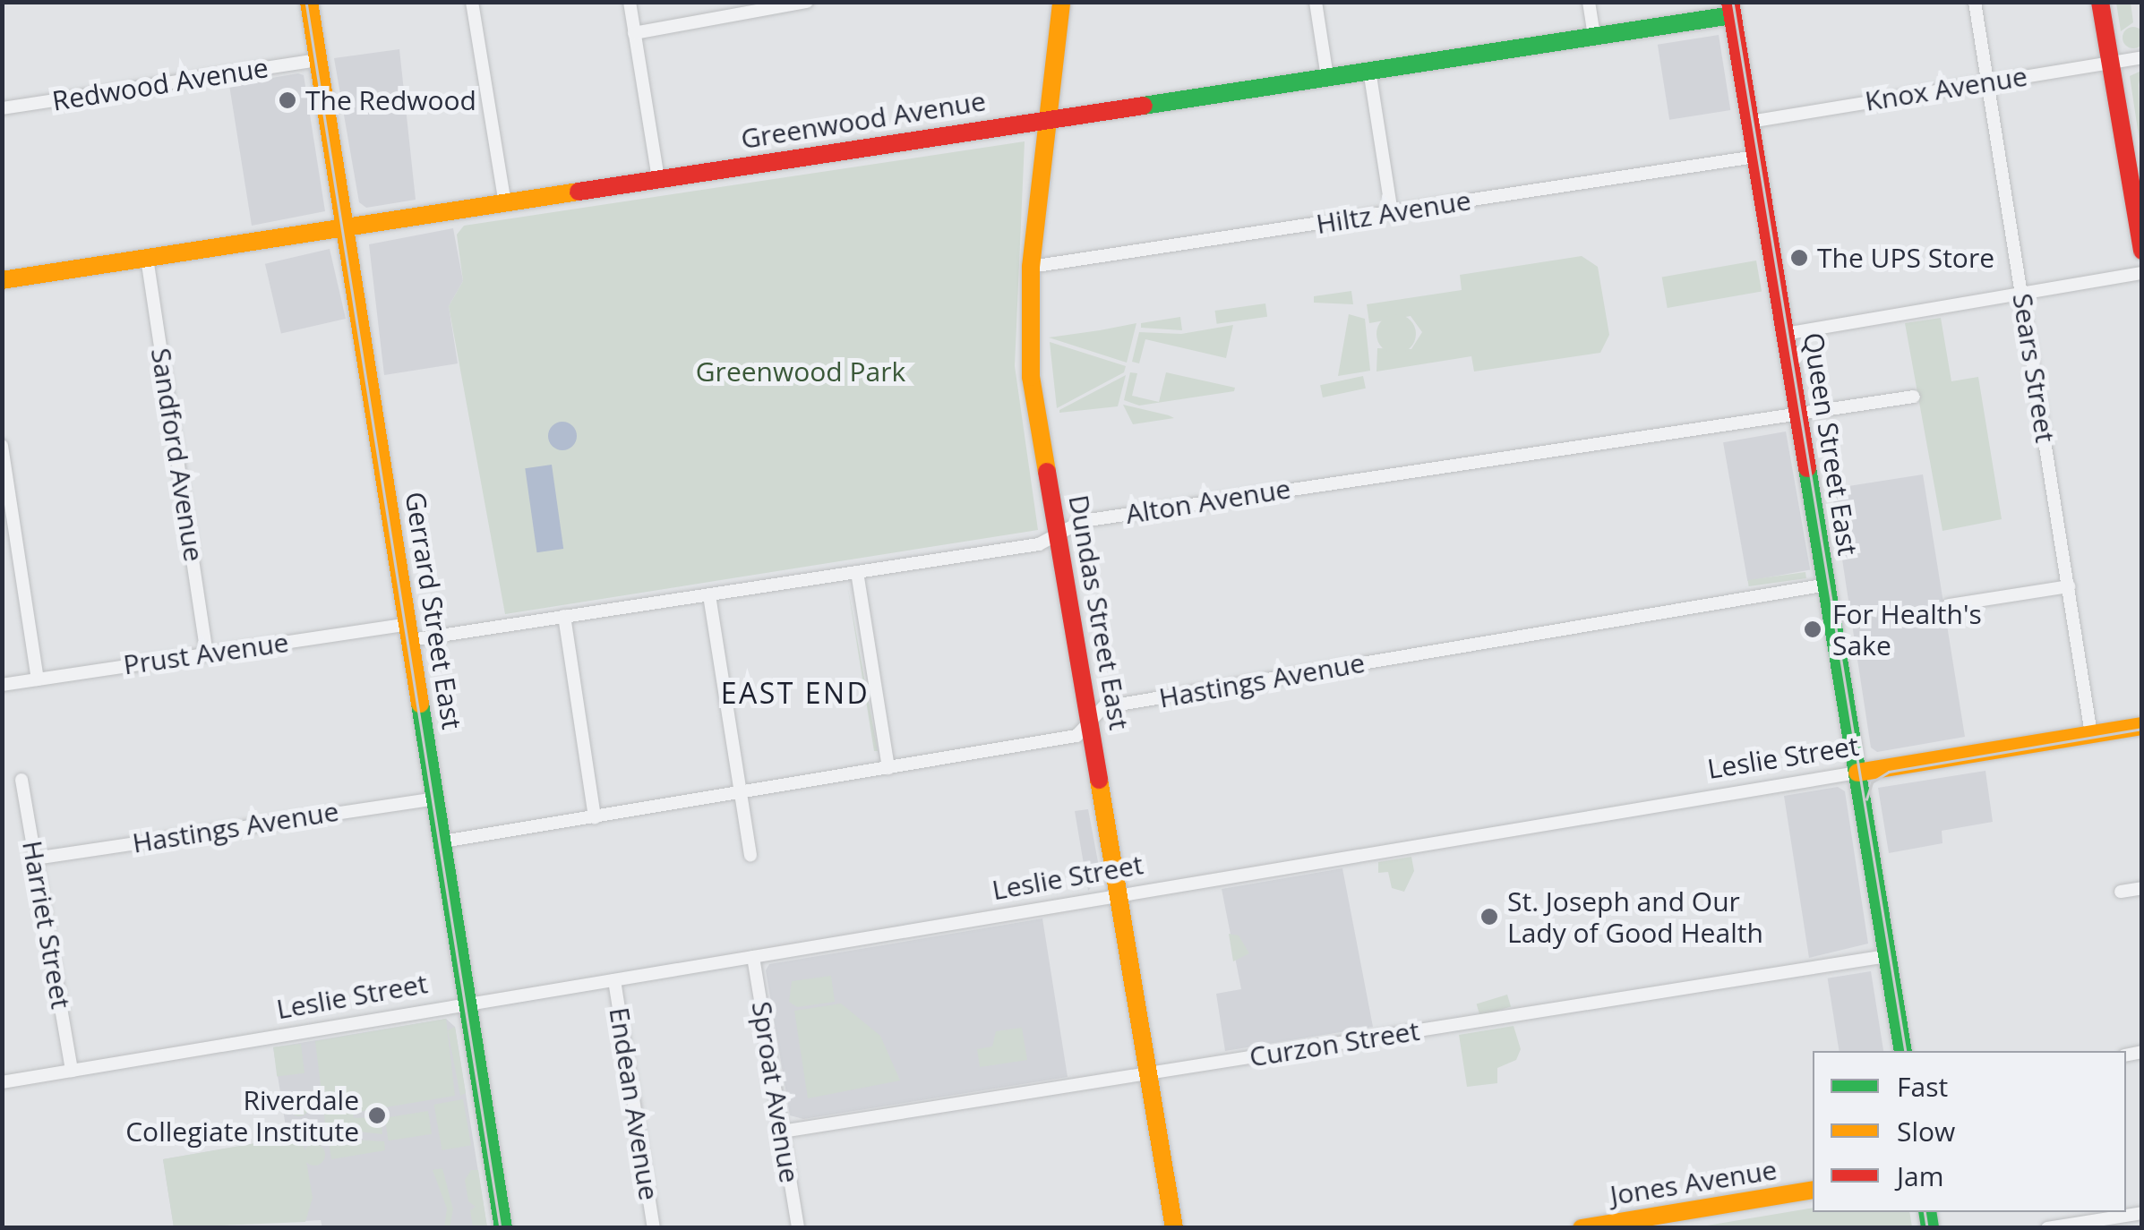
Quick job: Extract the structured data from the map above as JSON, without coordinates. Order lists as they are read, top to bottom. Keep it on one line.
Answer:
{"streets":{"street":["Redwood Avenue","Knox Avenue","Greenwood Avenue","Hiltz Avenue","Sears Street","Queen Street East","Sandford Avenue","Alton Avenue","Gerrard Street East","Dundas Street East","Prust Avenue","Hastings Avenue","Leslie Street","Harriet Street","Curzon Street","Sproat Avenue","Endean Avenue","Jones Avenue"]},"crossings":[["Redwood Avenue","Gerrard Street East"],["Knox Avenue","Sears Street"],["Knox Avenue","Queen Street East"],["Greenwood Avenue","Queen Street East"],["Greenwood Avenue","Sandford Avenue"],["Greenwood Avenue","Gerrard Street East"],["Greenwood Avenue","Dundas Street East"],["Hiltz Avenue","Queen Street East"],["Hiltz Avenue","Dundas Street East"],["Sears Street","Leslie Street"],["Queen Street East","Alton Avenue"],["Queen Street East","Hastings Avenue"],["Queen Street East","Leslie Street"],["Queen Street East","Curzon Street"],["Sandford Avenue","Prust Avenue"],["Alton Avenue","Gerrard Street East"],["Alton Avenue","Dundas Street East"],["Alton Avenue","Prust Avenue"],["Gerrard Street East","Prust Avenue"],["Gerrard Street East","Hastings Avenue"],["Gerrard Street East","Leslie Street"],["Dundas Street East","Hastings Avenue"],["Dundas Street East","Leslie Street"],["Dundas Street East","Curzon Street"],["Hastings Avenue","Harriet Street"],["Leslie Street","Harriet Street"],["Leslie Street","Sproat Avenue"],["Leslie Street","Endean Avenue"],["Curzon Street","Sproat Avenue"]],"districts":["EAST END"],"parks":["Greenwood Park"],"places":["The Redwood","The UPS Store","For Health's Sake","St. Joseph and Our Lady of Good Health","Riverdale Collegiate Institute"],"legend":["Fast","Slow","Jam"]}
